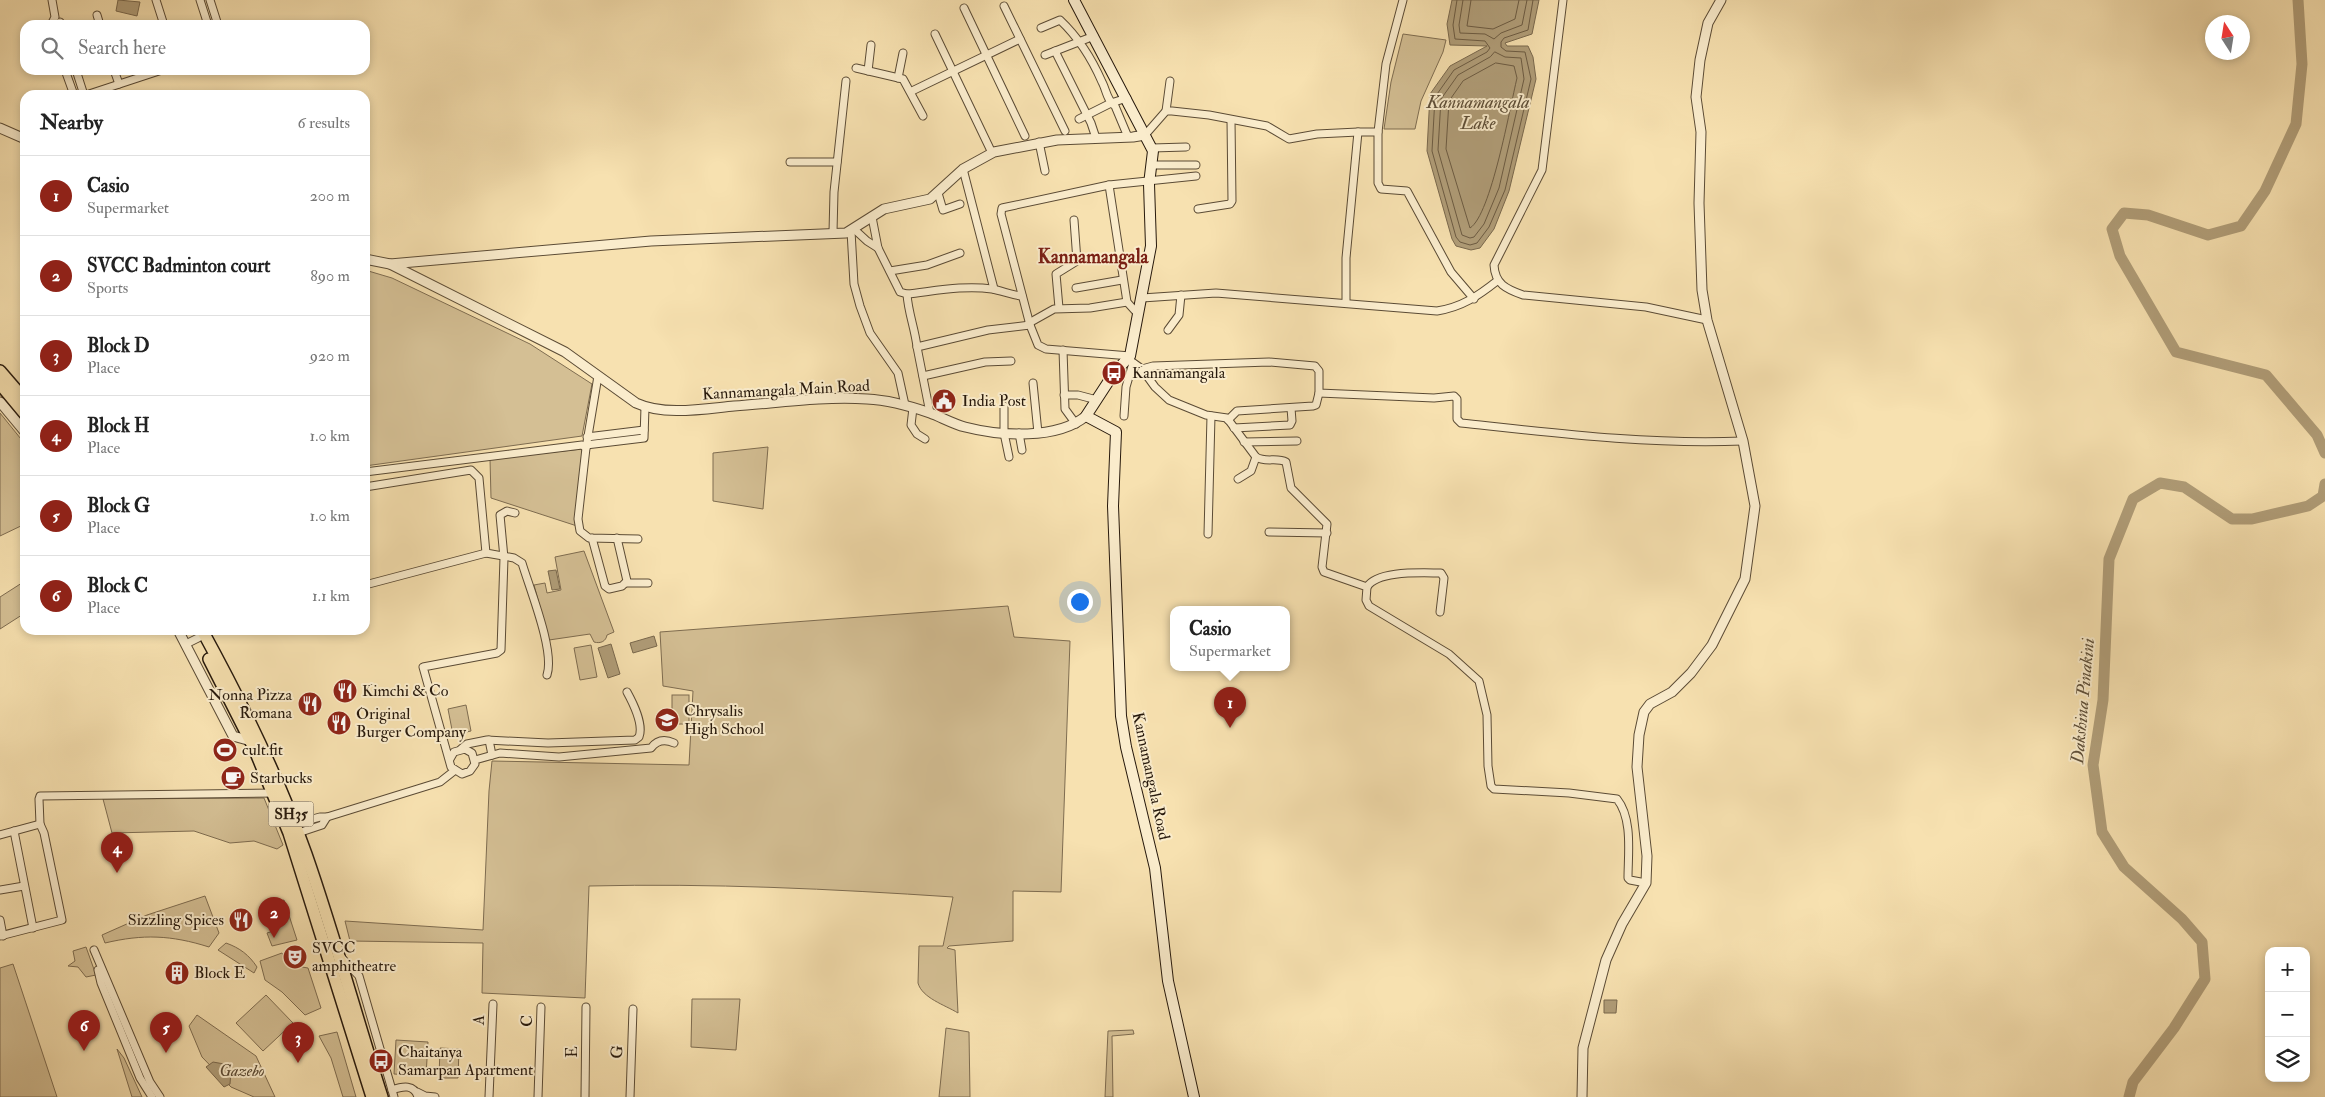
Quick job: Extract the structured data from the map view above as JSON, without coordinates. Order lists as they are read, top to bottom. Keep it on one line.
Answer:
{"streets":{"main road":["Kannamangala Main Road","Kannamangala Road","SH35"],"street":["A","C","E","G"]},"crossings":[["Kannamangala Main Road","Kannamangala Road"]],"districts":["Kannamangala"],"water":["Kannamangala Lake","Dakshina Pinakini"],"parks":["Gazebo"],"places":{"bus stop":["Kannamangala","Chaitanya Samarpan Apartment"],"public building":["India Post"],"restaurant":["Kimchi & Co","Nonna Pizza Romana","Original Burger Company","Sizzling Spices"],"school or university":["Chrysalis High School"],"sports":["cult.fit"],"cafe":["Starbucks"],"theatre":["SVCC amphitheatre"],"building":["Block E"]},"north":"top","page":{"search":"Search here","heading":["Nearby","6 results"],"list":[{"mark":"1","name":"Casio","note":"Supermarket","value":"200 m"},{"mark":"2","name":"SVCC Badminton court","note":"Sports","value":"890 m"},{"mark":"3","name":"Block D","note":"Place","value":"920 m"},{"mark":"4","name":"Block H","note":"Place","value":"1.0 km"},{"mark":"5","name":"Block G","note":"Place","value":"1.0 km"},{"mark":"6","name":"Block C","note":"Place","value":"1.1 km"}],"popup":["Casio","Supermarket"],"pins":["1","4","2","6","5","3"],"map_buttons":["+","−"]}}
